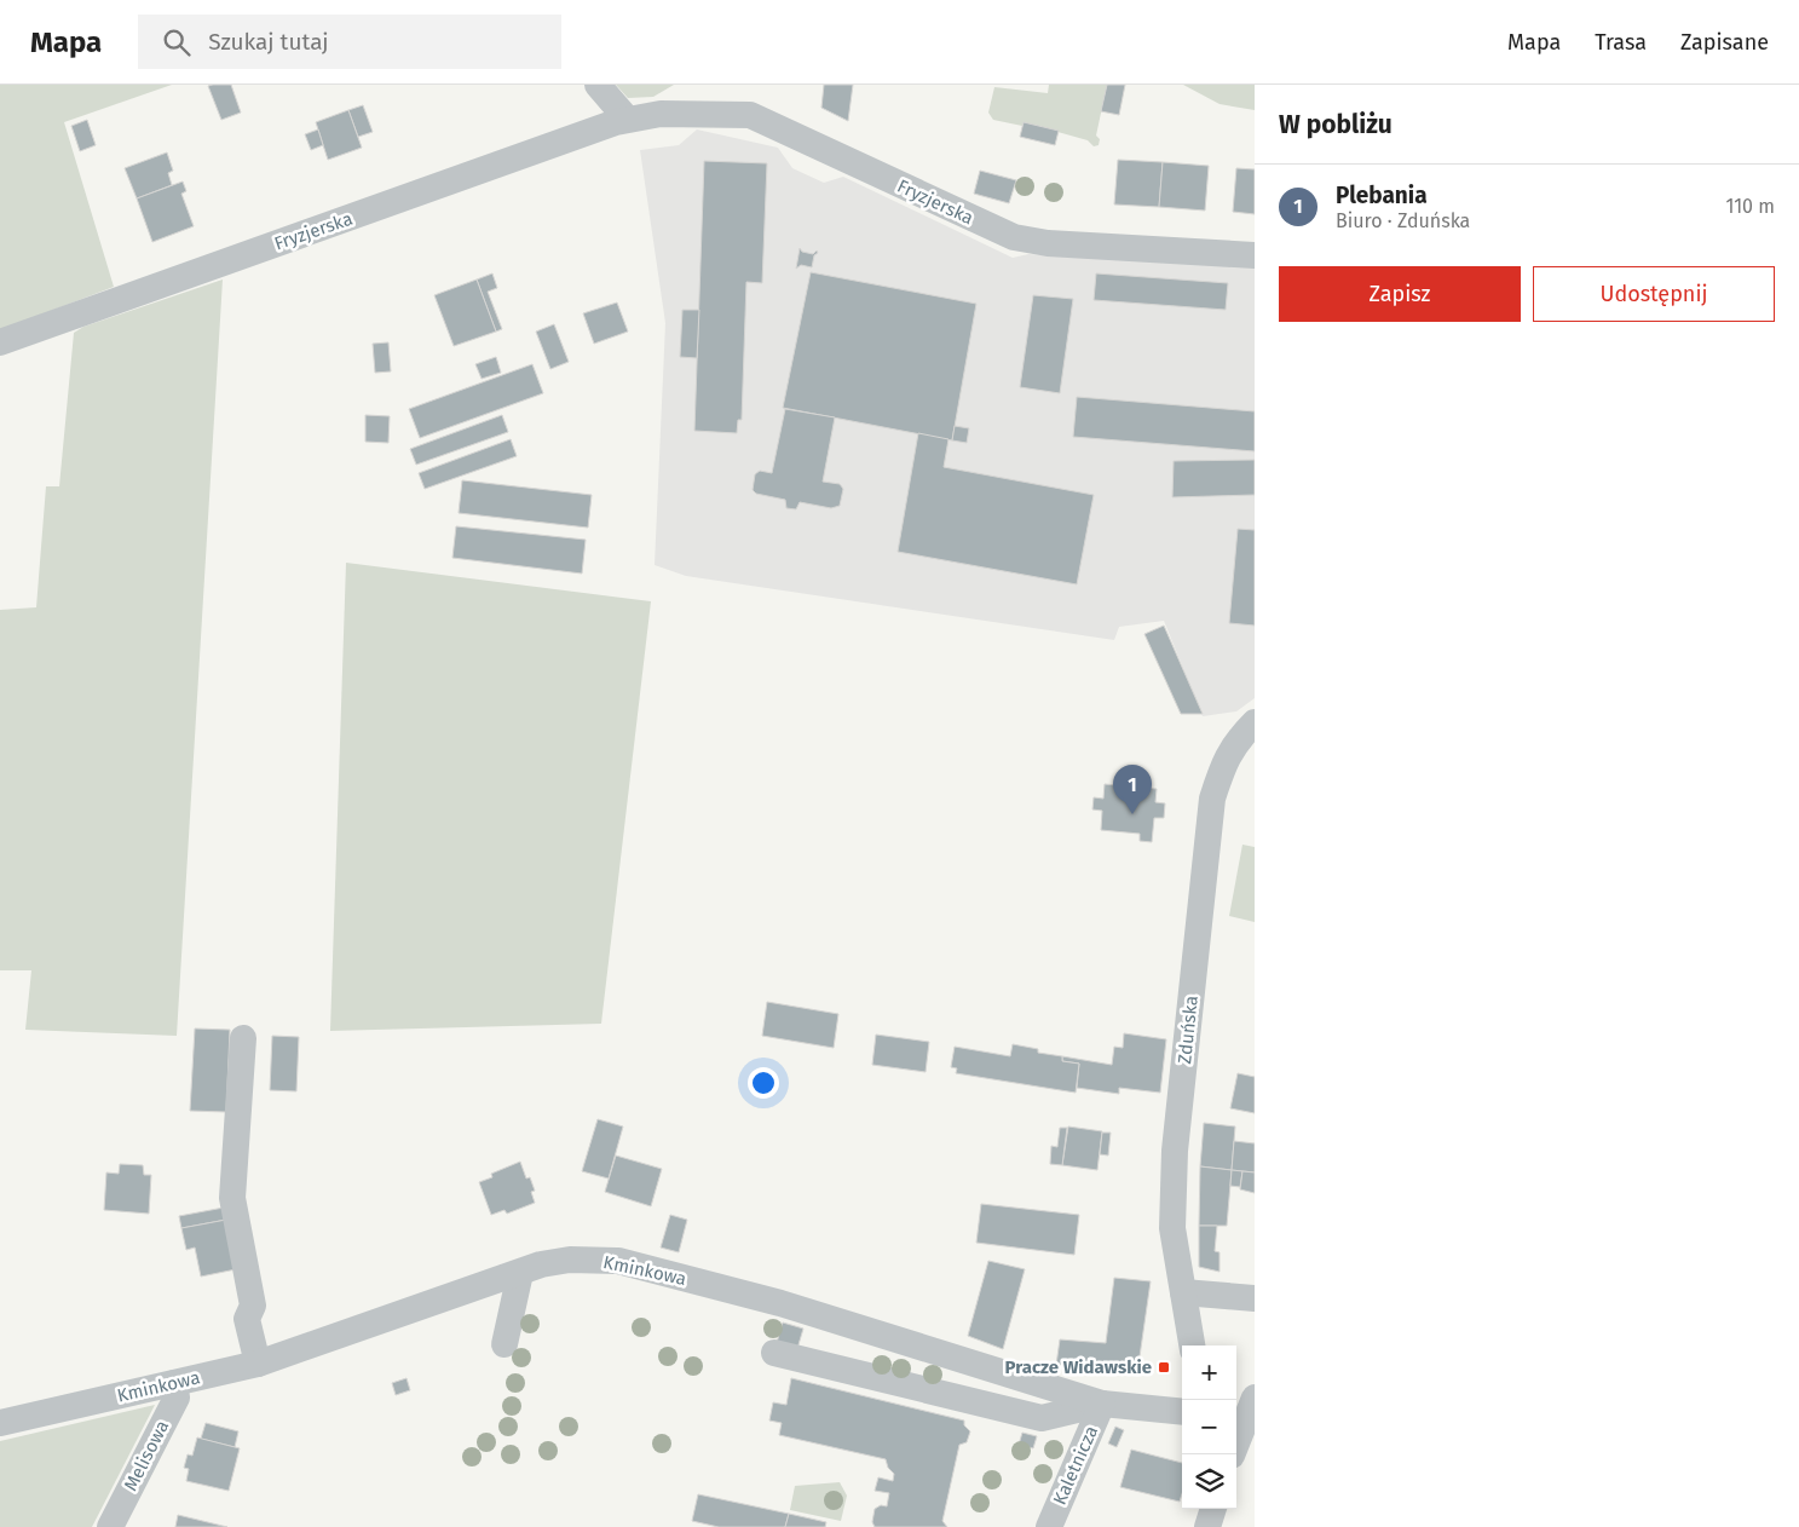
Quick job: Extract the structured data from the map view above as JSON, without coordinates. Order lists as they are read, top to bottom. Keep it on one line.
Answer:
{"streets":{"street":["Fryzjerska","Zduńska","Kminkowa","Melisowa","Kaletnicza"]},"crossings":[["Kminkowa","Melisowa"],["Kminkowa","Kaletnicza"]],"places":{"transit":["Pracze Widawskie"]},"page":{"header":"Mapa","search":"Szukaj tutaj","nav":["Mapa","Trasa","Zapisane"],"heading":"W pobliżu","list":[{"mark":"1","name":"Plebania","note":"Biuro · Zduńska","value":"110 m"}],"buttons":["Zapisz","Udostępnij"],"pins":"1","map_buttons":["+","−"]}}
